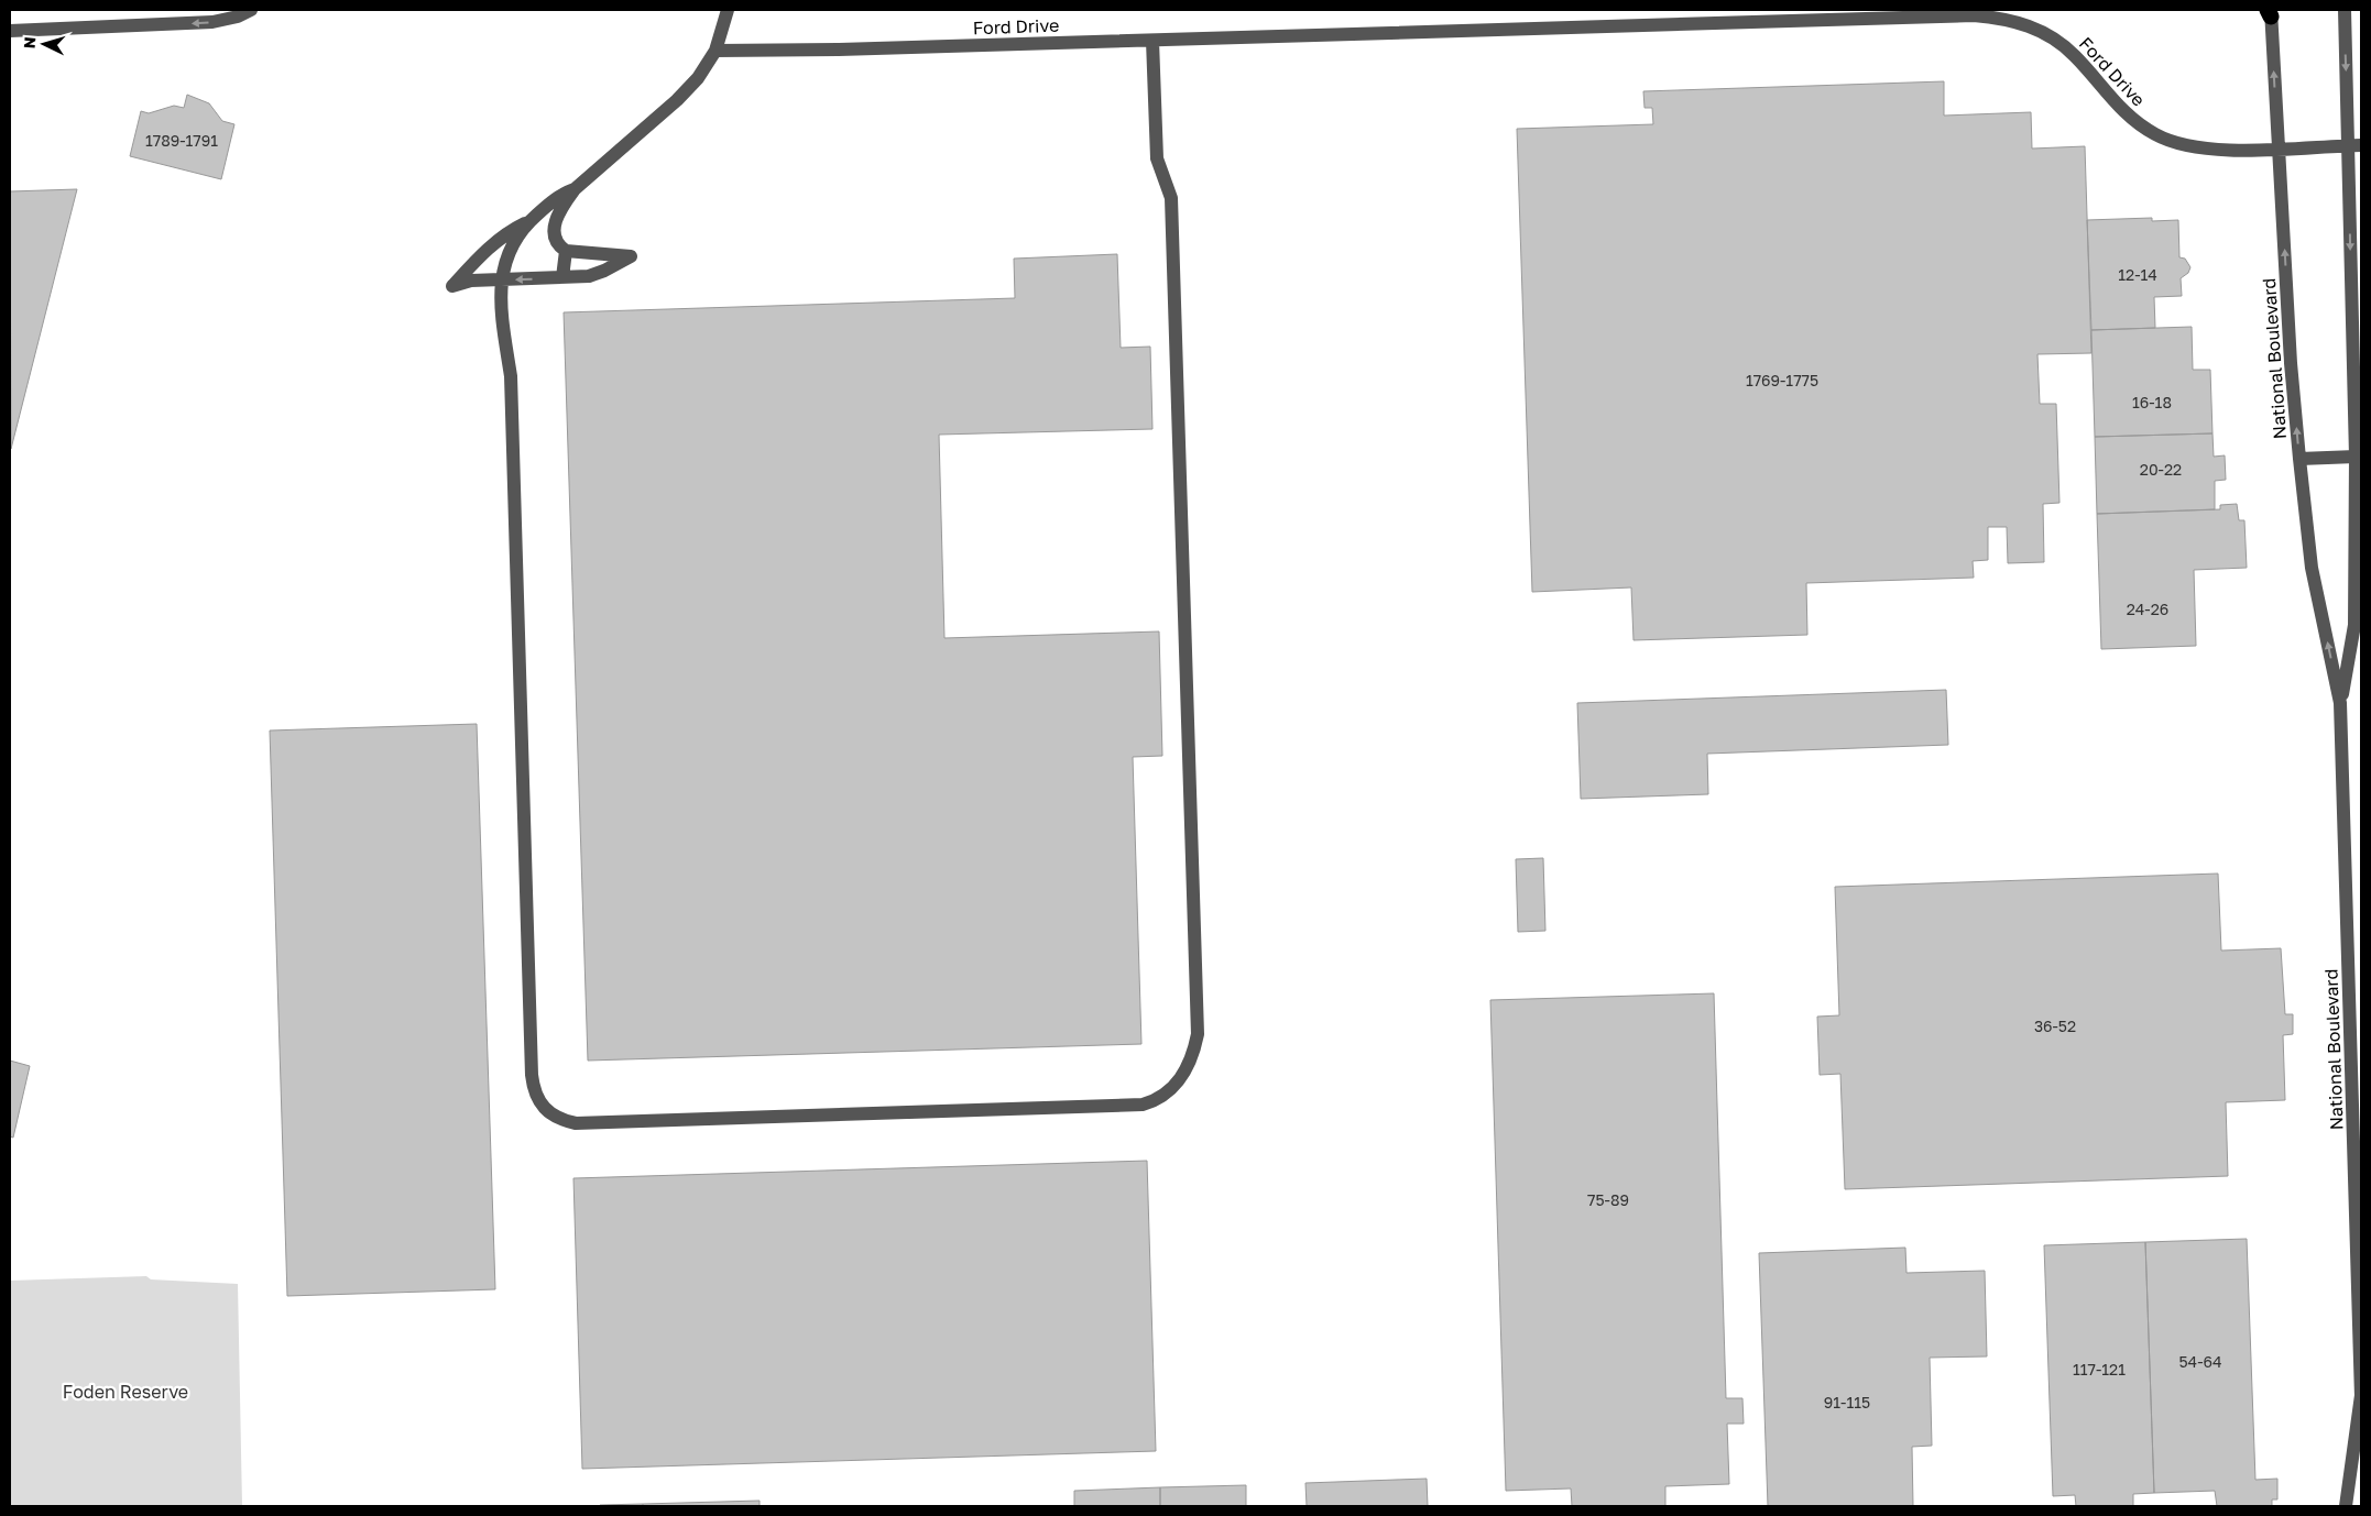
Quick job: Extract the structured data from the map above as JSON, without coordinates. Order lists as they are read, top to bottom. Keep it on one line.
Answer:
{"streets":{"street":["Ford Drive","National Boulevard"]},"crossings":[["Ford Drive","National Boulevard"]],"parks":["Foden Reserve"],"house_numbers":["1789-1791","12-14","1769-1775","16-18","20-22","24-26","36-52","75-89","54-64","117-121","91-115"],"north":"left"}
